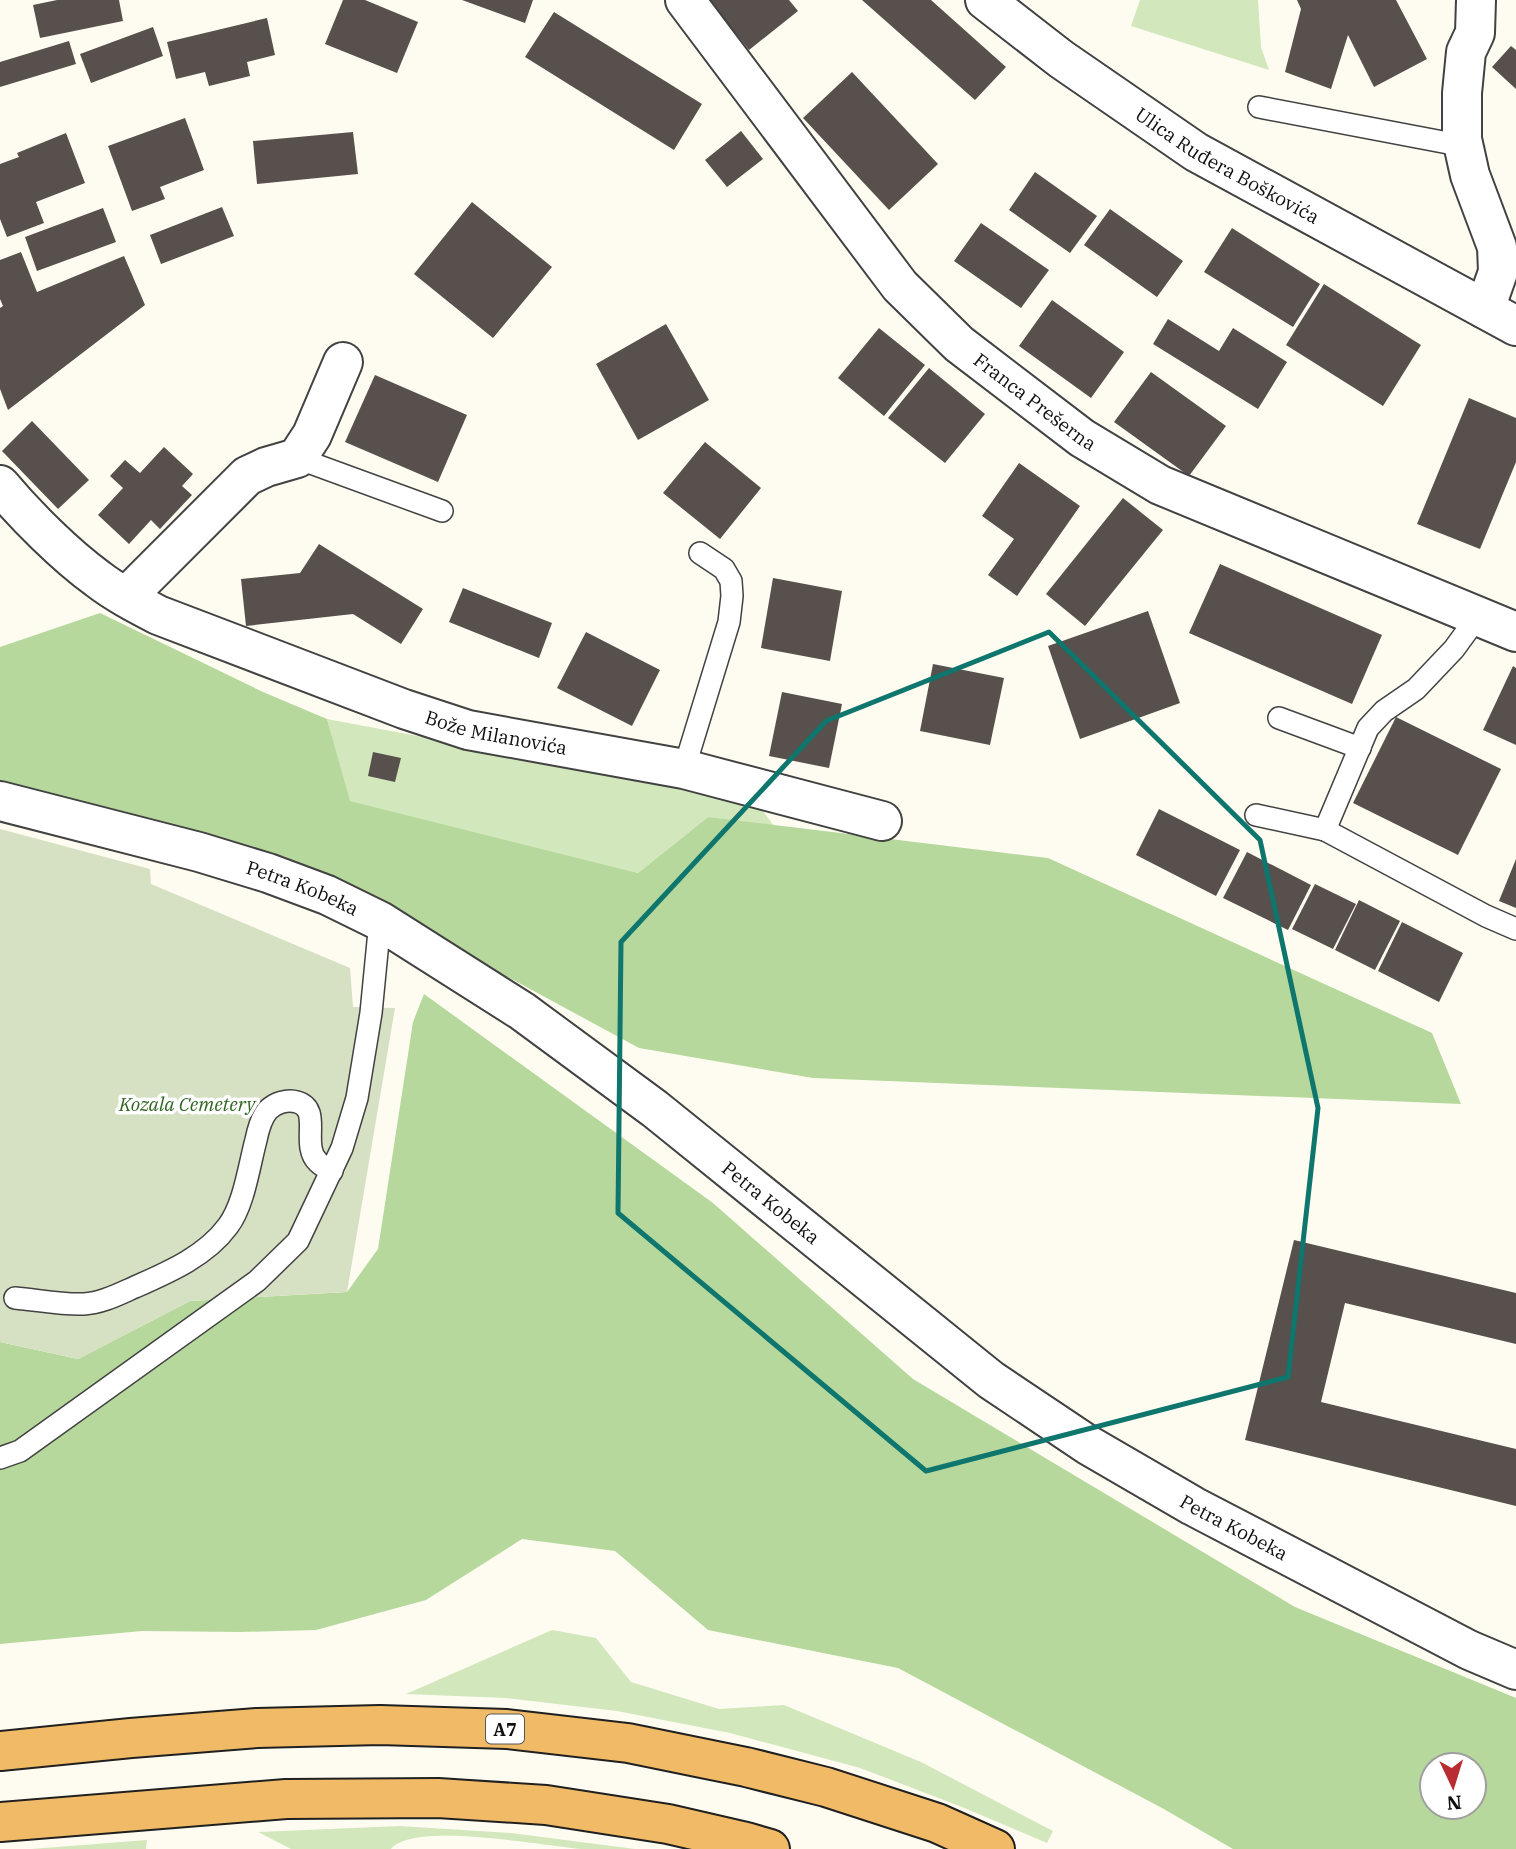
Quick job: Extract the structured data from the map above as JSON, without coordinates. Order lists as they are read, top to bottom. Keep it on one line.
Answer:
{"streets":{"highway":["A7"],"street":["Ulica Ruđera Boškovića","Franca Prešerna","Bože Milanovića","Petra Kobeka"]},"parks":["Kozala Cemetery"],"north":"bottom"}
